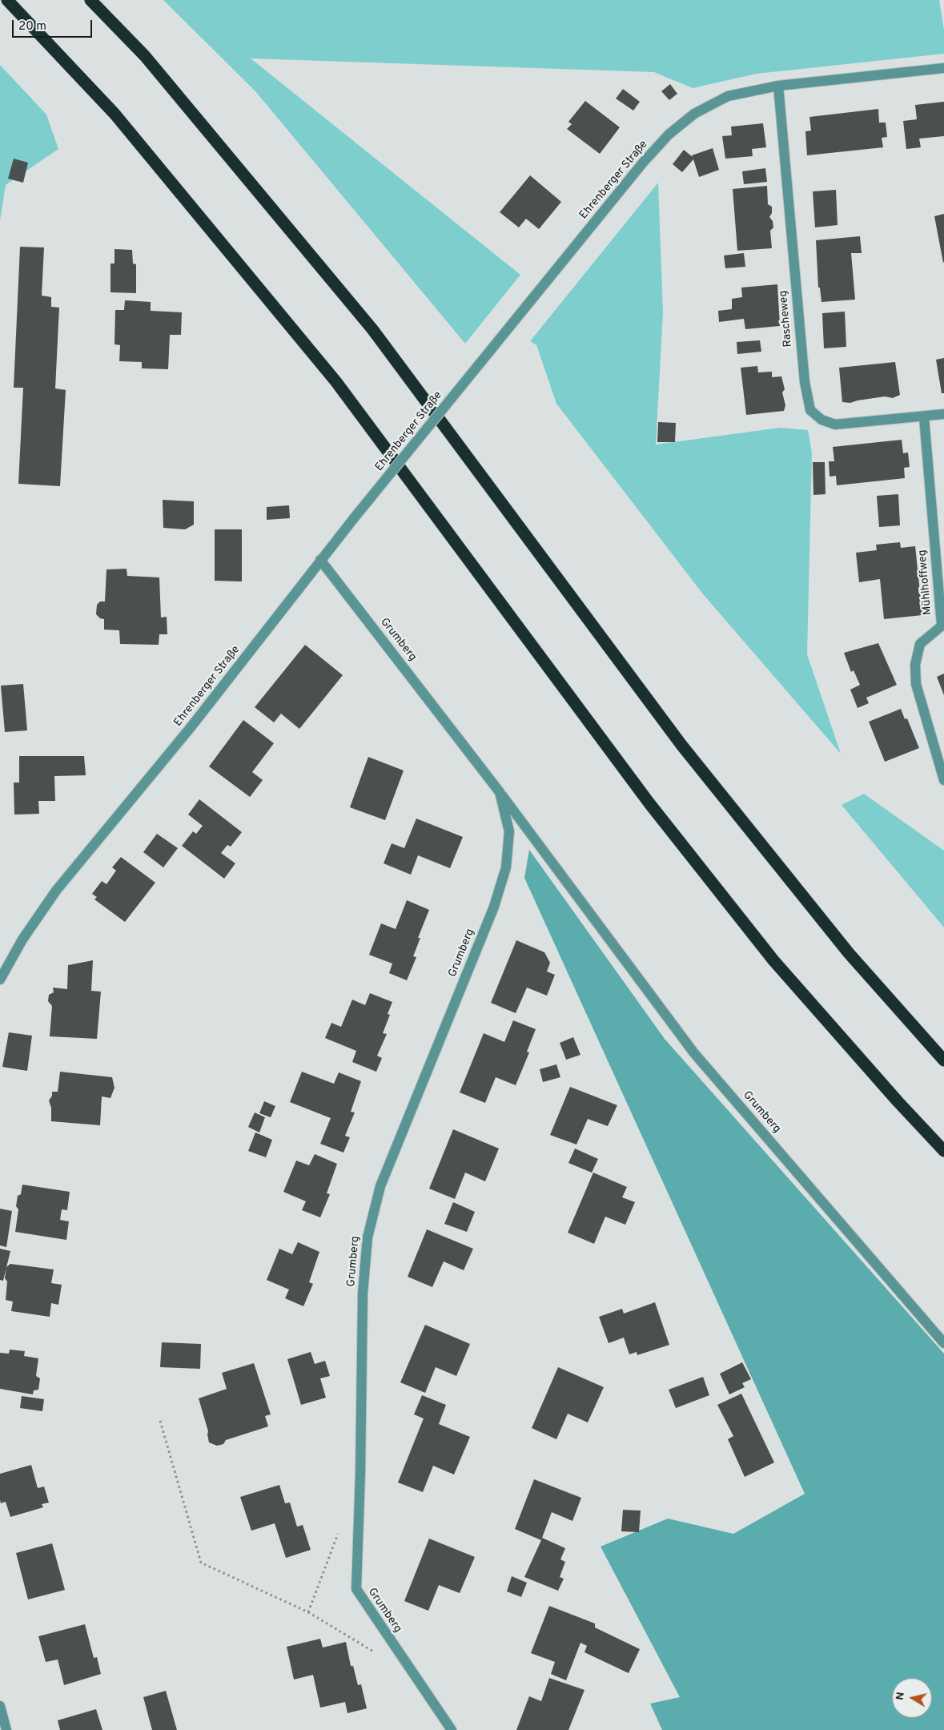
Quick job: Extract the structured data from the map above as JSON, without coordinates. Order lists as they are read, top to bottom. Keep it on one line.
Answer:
{"streets":{"street":["Ehrenberger Straße","Rascheweg","Mühlhoffweg","Grumberg"]},"crossings":[["Ehrenberger Straße","Rascheweg"],["Ehrenberger Straße","Grumberg"],["Rascheweg","Mühlhoffweg"]],"scale_bar":"20 m","north":"left"}
